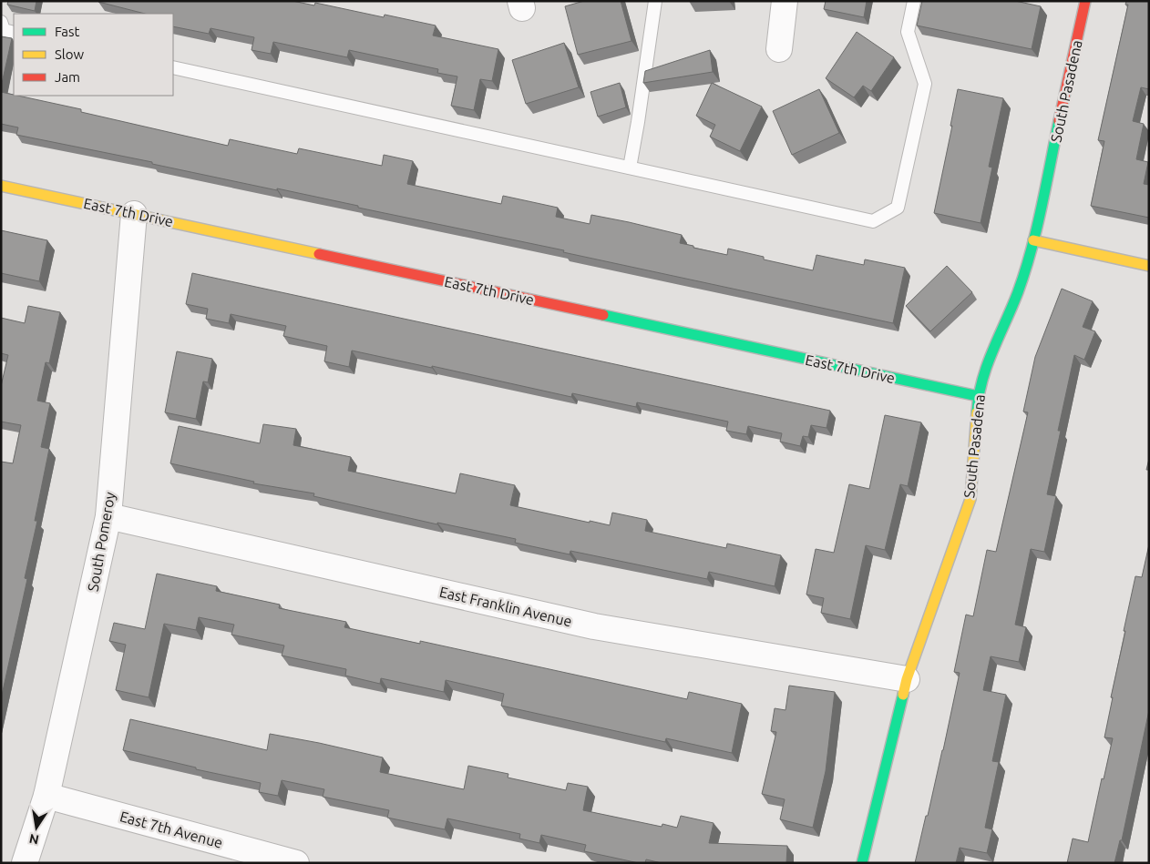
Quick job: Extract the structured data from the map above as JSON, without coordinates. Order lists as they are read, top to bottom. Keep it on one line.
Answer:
{"streets":{"street":["South Pasadena","East 7th Drive","South Pomeroy","East Franklin Avenue","East 7th Avenue"]},"crossings":[["South Pasadena","East 7th Drive"],["South Pasadena","East Franklin Avenue"],["East 7th Drive","South Pomeroy"],["South Pomeroy","East Franklin Avenue"],["South Pomeroy","East 7th Avenue"]],"legend":["Fast","Slow","Jam"],"north":"bottom"}
